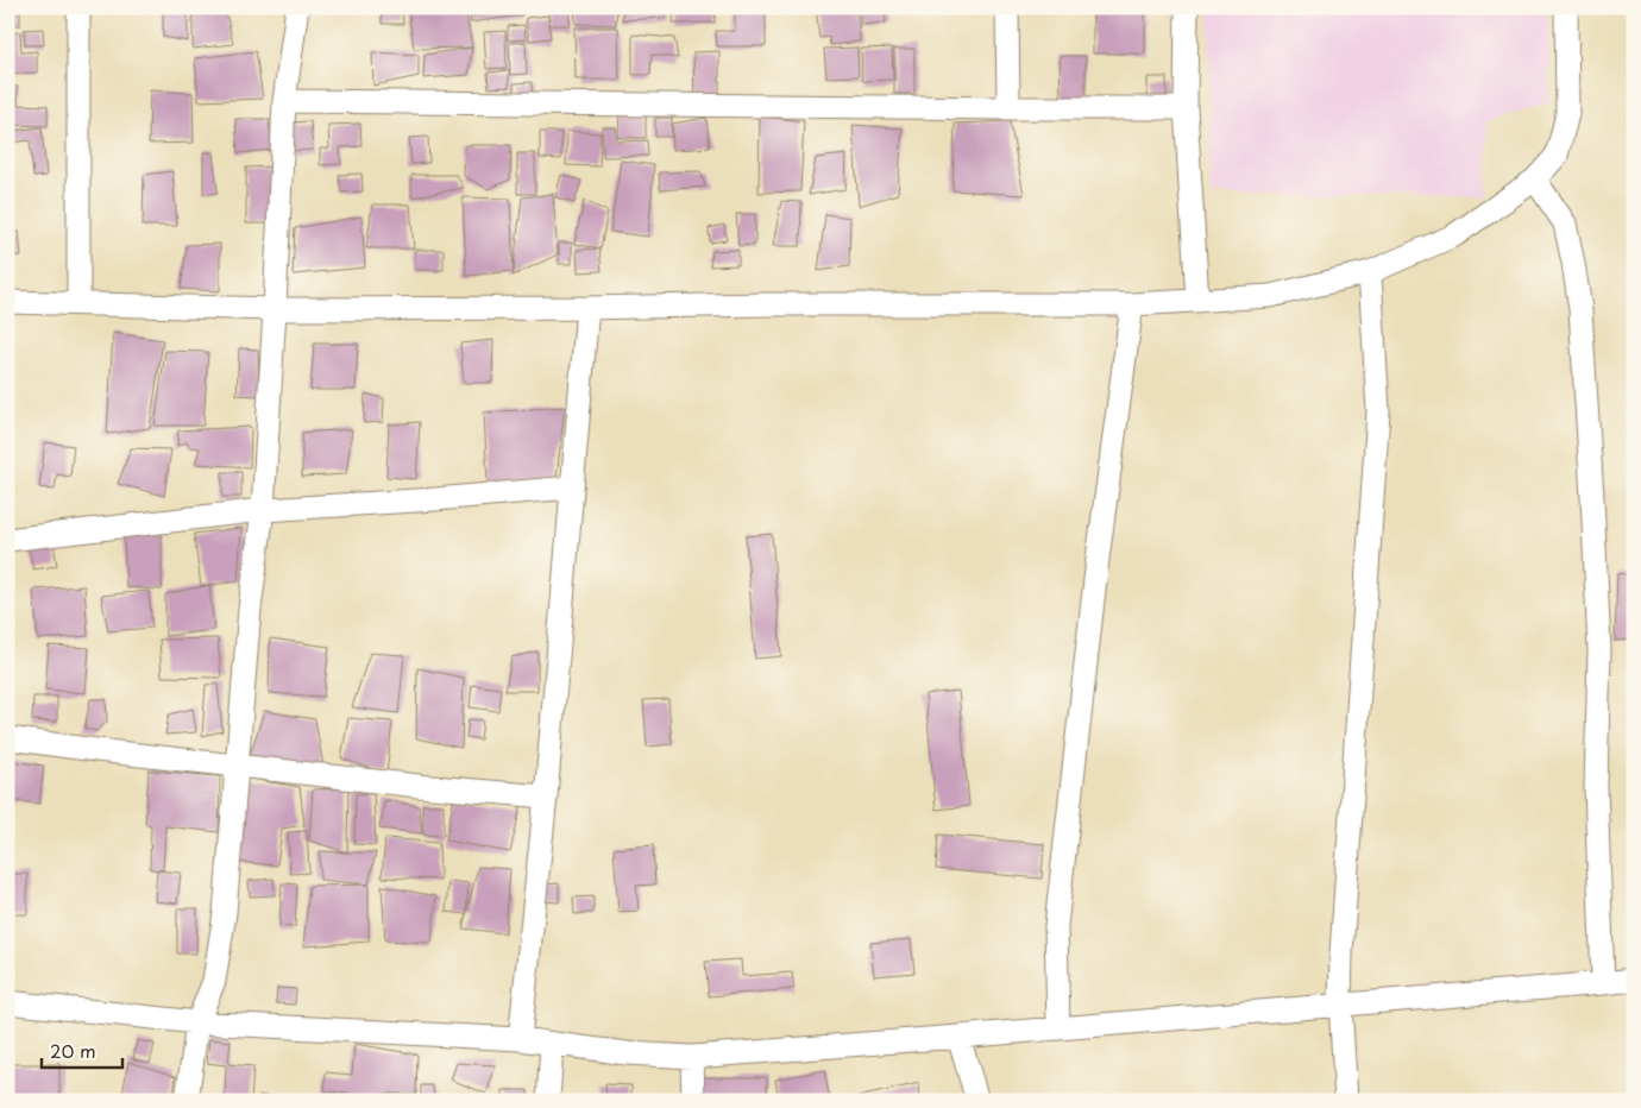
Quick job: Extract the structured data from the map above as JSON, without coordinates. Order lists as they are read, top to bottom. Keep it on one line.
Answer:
{"scale_bar":"20 m"}
